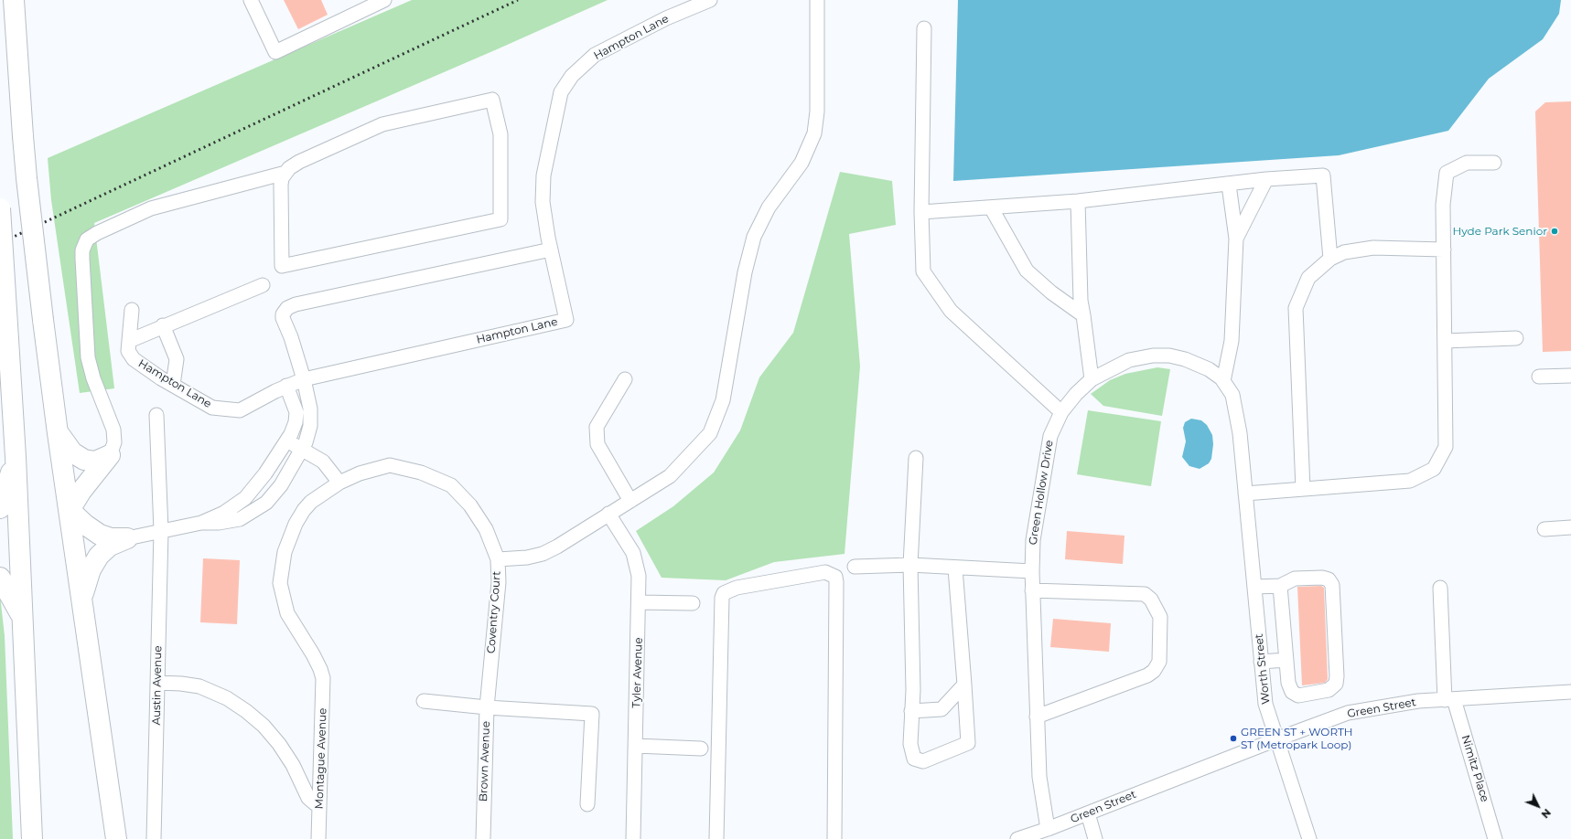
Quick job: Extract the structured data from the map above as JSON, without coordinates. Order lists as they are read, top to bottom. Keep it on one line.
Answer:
{"streets":{"street":["Hampton Lane","Green Hollow Drive","Coventry Court","Worth Street","Tyler Avenue","Austin Avenue","Green Street","Montague Avenue","Brown Avenue","Nimitz Place"]},"crossings":[["Green Hollow Drive","Green Street"],["Coventry Court","Montague Avenue"],["Coventry Court","Brown Avenue"],["Worth Street","Green Street"],["Green Street","Nimitz Place"]],"places":["Hyde Park Senior","GREEN ST + WORTH ST (Metropark Loop)"],"north":"bottom right"}
